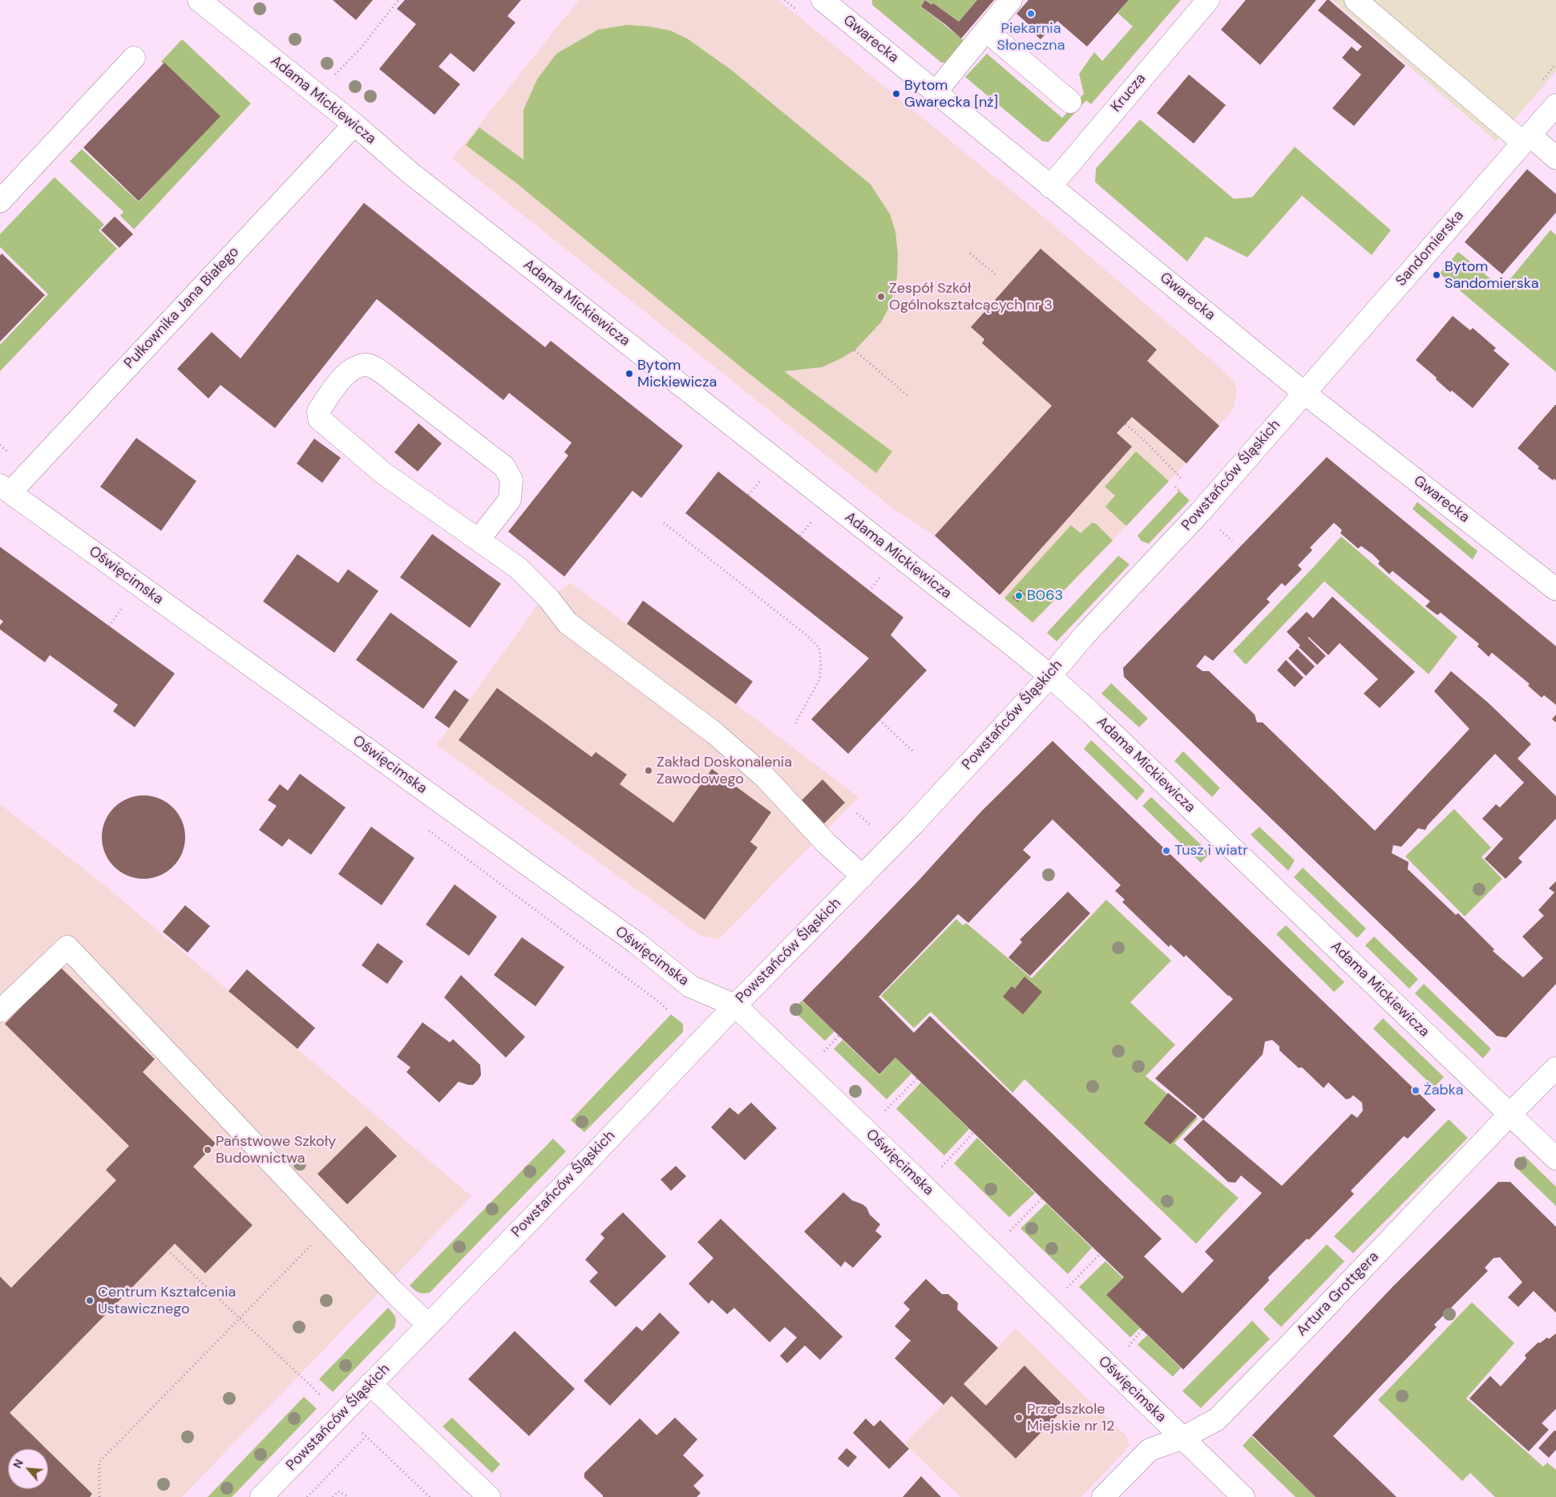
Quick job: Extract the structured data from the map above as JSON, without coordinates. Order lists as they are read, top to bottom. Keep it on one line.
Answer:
{"streets":{"street":["Gwarecka","Krucza","Adama Mickiewicza","Sandomierska","Pułkownika Jana Białego","Powstańców Śląskich","Oświęcimska","Artura Grottgera"]},"crossings":[["Gwarecka","Krucza"],["Gwarecka","Sandomierska"],["Gwarecka","Powstańców Śląskich"],["Adama Mickiewicza","Pułkownika Jana Białego"],["Adama Mickiewicza","Powstańców Śląskich"],["Adama Mickiewicza","Artura Grottgera"],["Sandomierska","Powstańców Śląskich"],["Pułkownika Jana Białego","Oświęcimska"],["Powstańców Śląskich","Oświęcimska"],["Oświęcimska","Artura Grottgera"]],"places":["Piekarnia Słoneczna","Bytom Gwarecka [nż]","Bytom Sandomierska","Zespół Szkół Ogólnokształcących nr 3","Bytom Mickiewicza","B063","Zakład Doskonalenia Zawodowego","Tusz i wiatr","Żabka","Państwowe Szkoły Budownictwa","Centrum Kształcenia Ustawicznego","Przedszkole Miejskie nr 12"],"north":"top left"}
